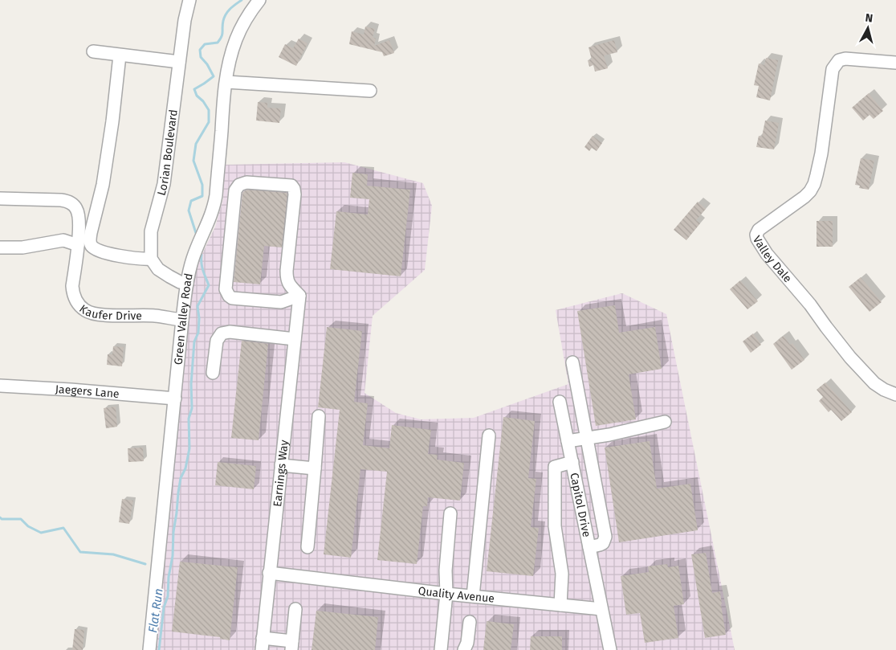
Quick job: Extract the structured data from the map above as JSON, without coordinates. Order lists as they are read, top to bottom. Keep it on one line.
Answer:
{"streets":{"street":["Lorian Boulevard","Valley Dale","Kaufer Drive","Green Valley Road","Jaegers Lane","Earnings Way","Capitol Drive","Quality Avenue"]},"crossings":[["Kaufer Drive","Green Valley Road"],["Green Valley Road","Jaegers Lane"],["Earnings Way","Quality Avenue"],["Capitol Drive","Quality Avenue"]],"water":["Flat Run"],"north":"top"}
